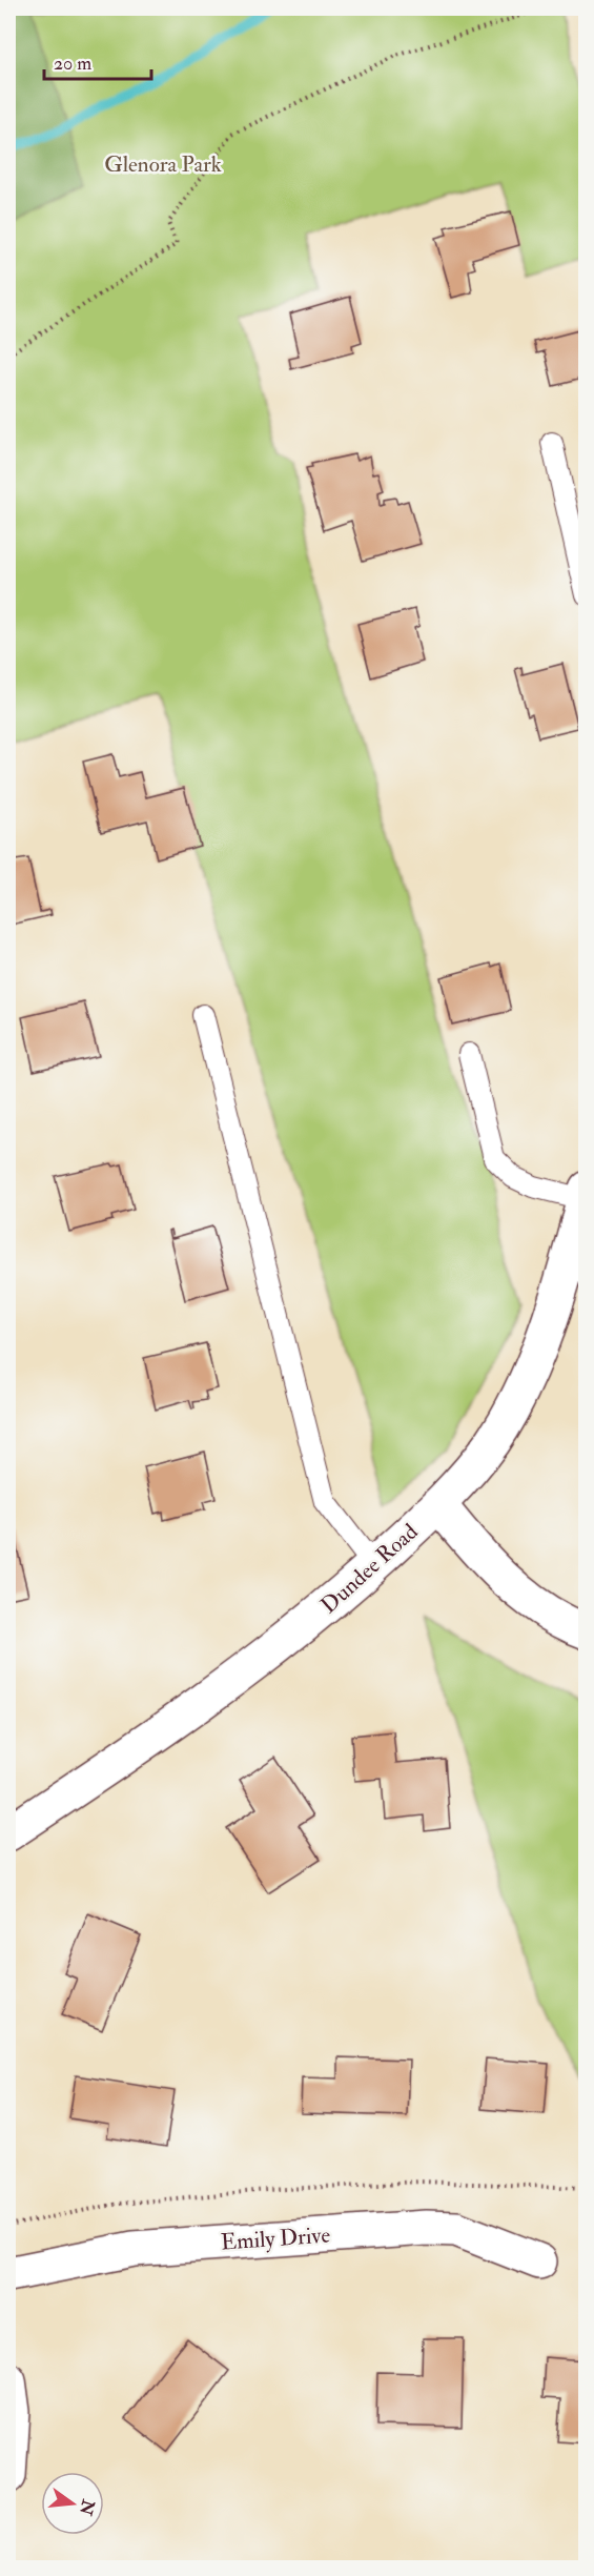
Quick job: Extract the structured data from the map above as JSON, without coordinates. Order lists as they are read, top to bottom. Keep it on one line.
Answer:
{"streets":{"street":["Dundee Road","Emily Drive"]},"parks":["Glenora Park"],"scale_bar":"20 m","north":"right"}
